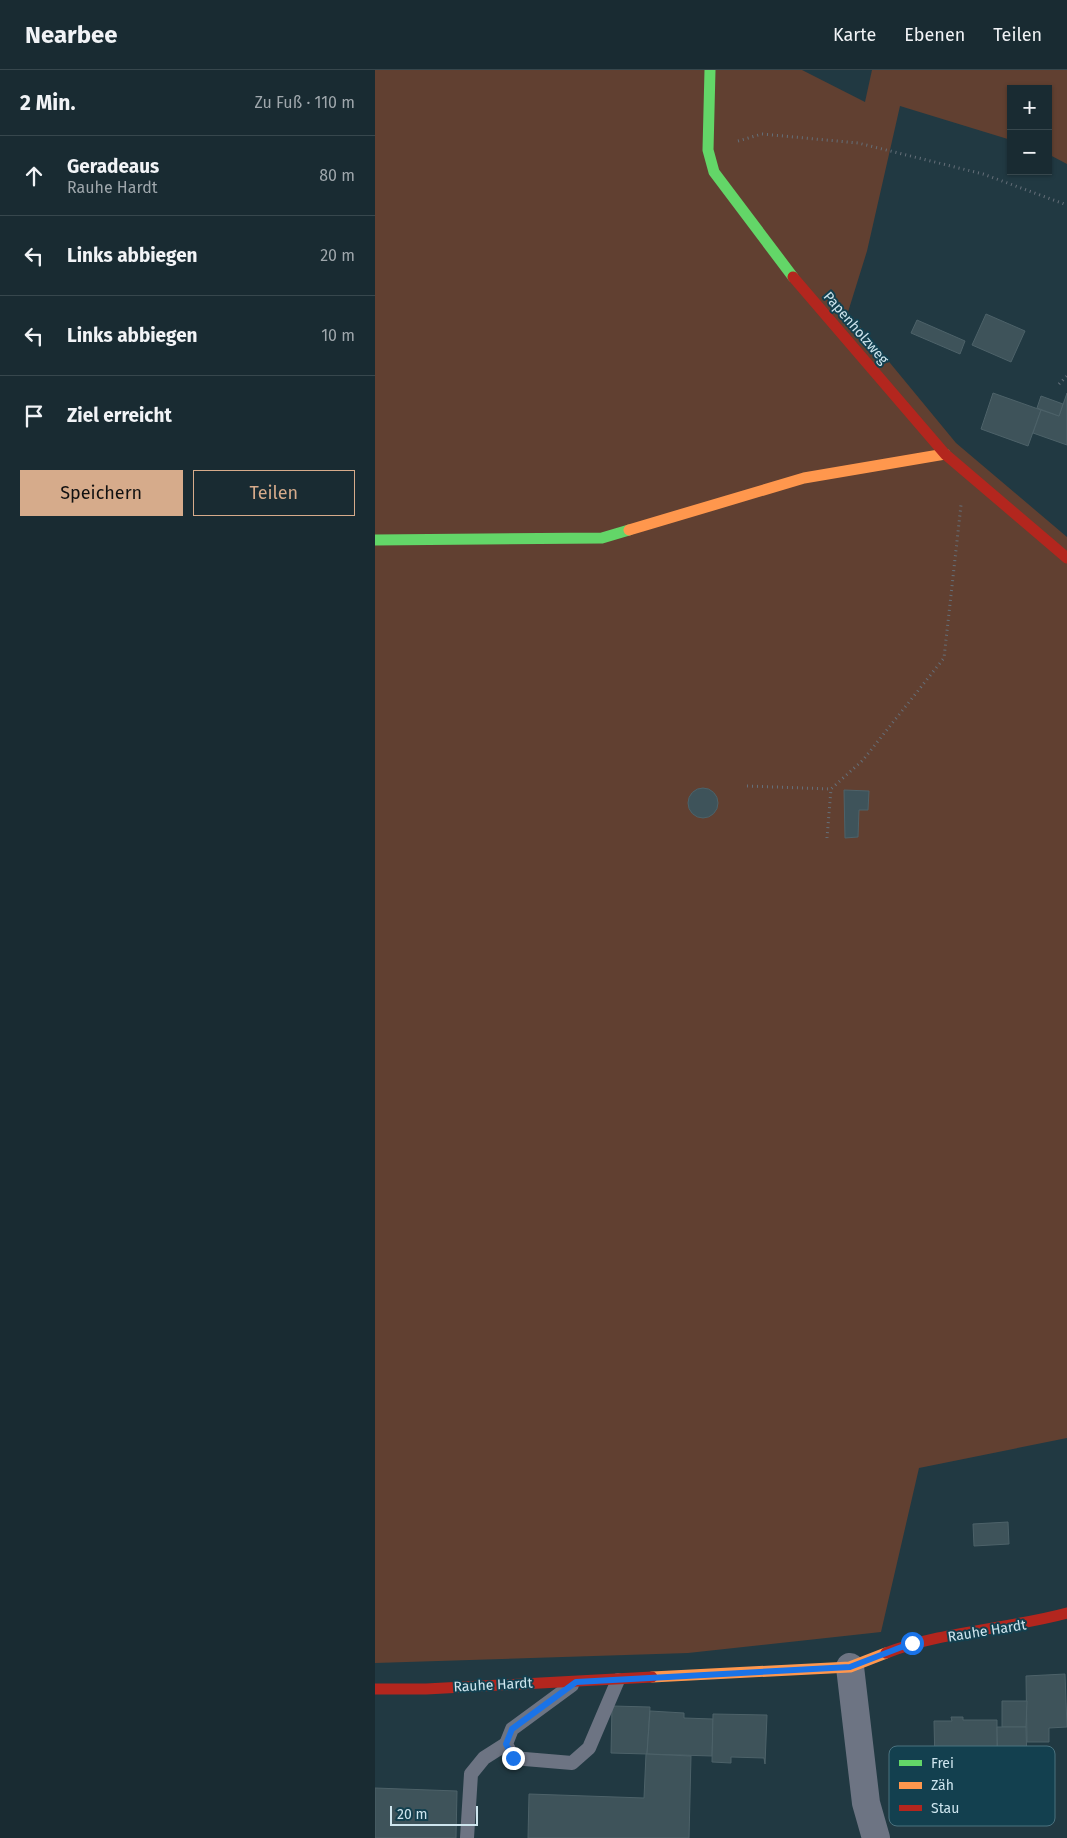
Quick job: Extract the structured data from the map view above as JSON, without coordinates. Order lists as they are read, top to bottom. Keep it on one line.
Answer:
{"streets":{"street":["Papenholzweg","Rauhe Hardt"]},"legend":["Frei","Zäh","Stau"],"scale_bar":"20 m","page":{"header":"Nearbee","nav":["Karte","Ebenen","Teilen"],"heading":["2 Min.","Zu Fuß · 110 m"],"map_buttons":["+","−"],"list":[["Geradeaus","Rauhe Hardt","80 m"],["Links abbiegen","20 m"],["Links abbiegen","10 m"],"Ziel erreicht"],"buttons":["Speichern","Teilen"],"scale":"20 m"}}
